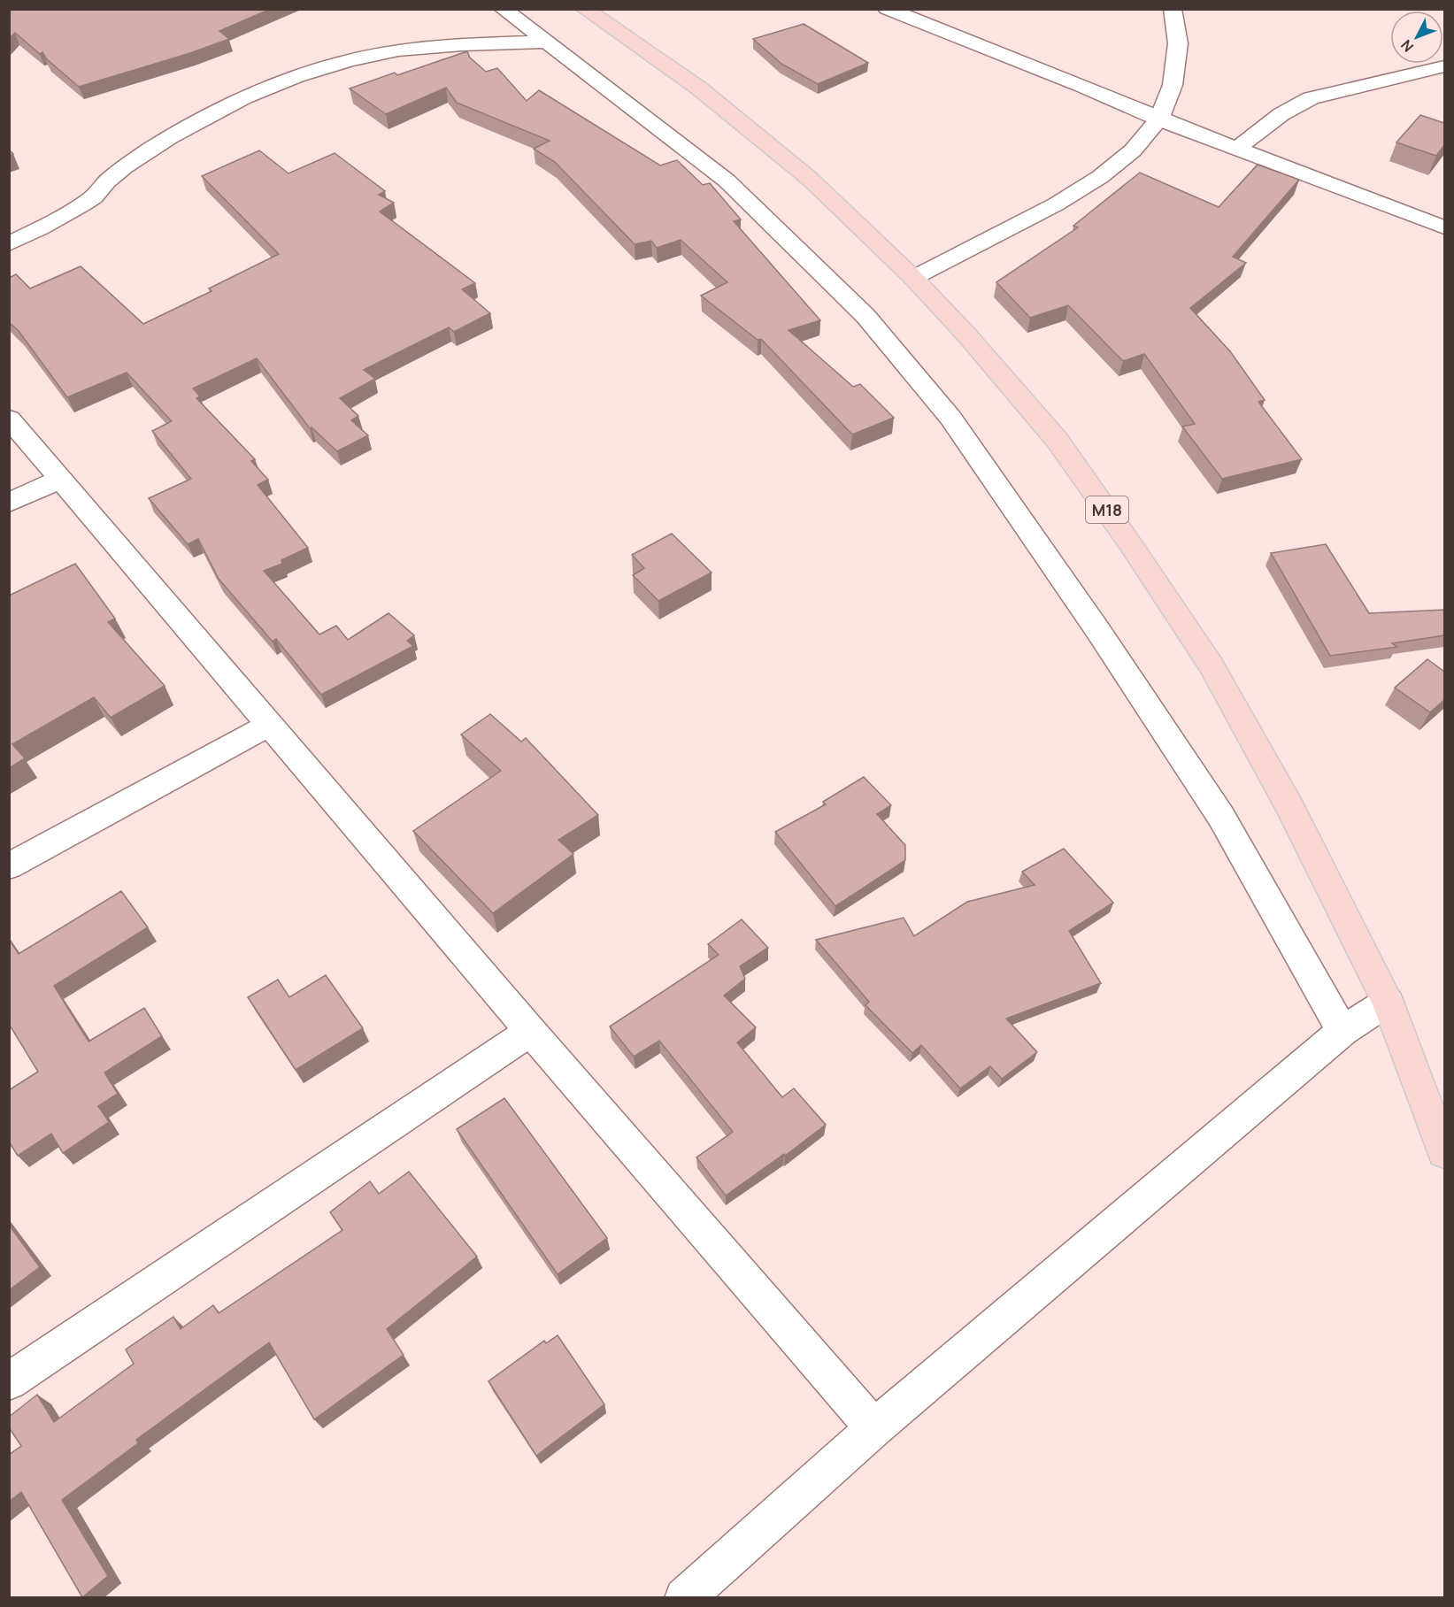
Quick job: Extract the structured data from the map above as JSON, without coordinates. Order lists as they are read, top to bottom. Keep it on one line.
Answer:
{"streets":{"main road":["M18"]},"north":"bottom left"}
